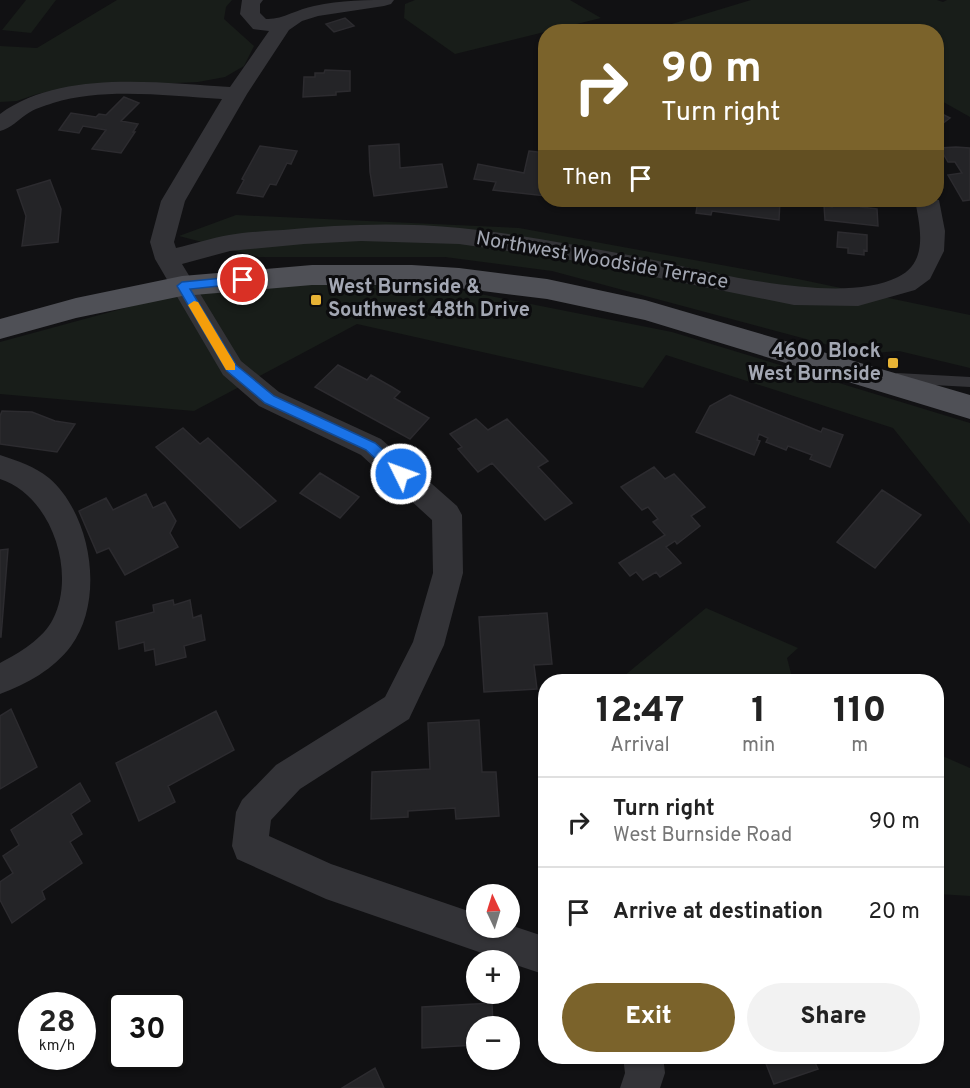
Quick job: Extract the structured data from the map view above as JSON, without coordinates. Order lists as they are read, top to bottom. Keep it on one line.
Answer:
{"streets":{"street":["Northwest Woodside Terrace"]},"places":{"transit":["West Burnside & Southwest 48th Drive","4600 Block West Burnside"]},"north":"top","page":{"turn":["90 m","Turn right"],"then":"Then","eta":["12:47","Arrival","1","min","110","m"],"list":[{"name":"Turn right","note":"West Burnside Road","value":"90 m"},{"name":"Arrive at destination","value":"20 m"}],"map_buttons":["+","−"],"buttons":["Exit","Share"],"speed":"28 km/h","limit":"30"}}
